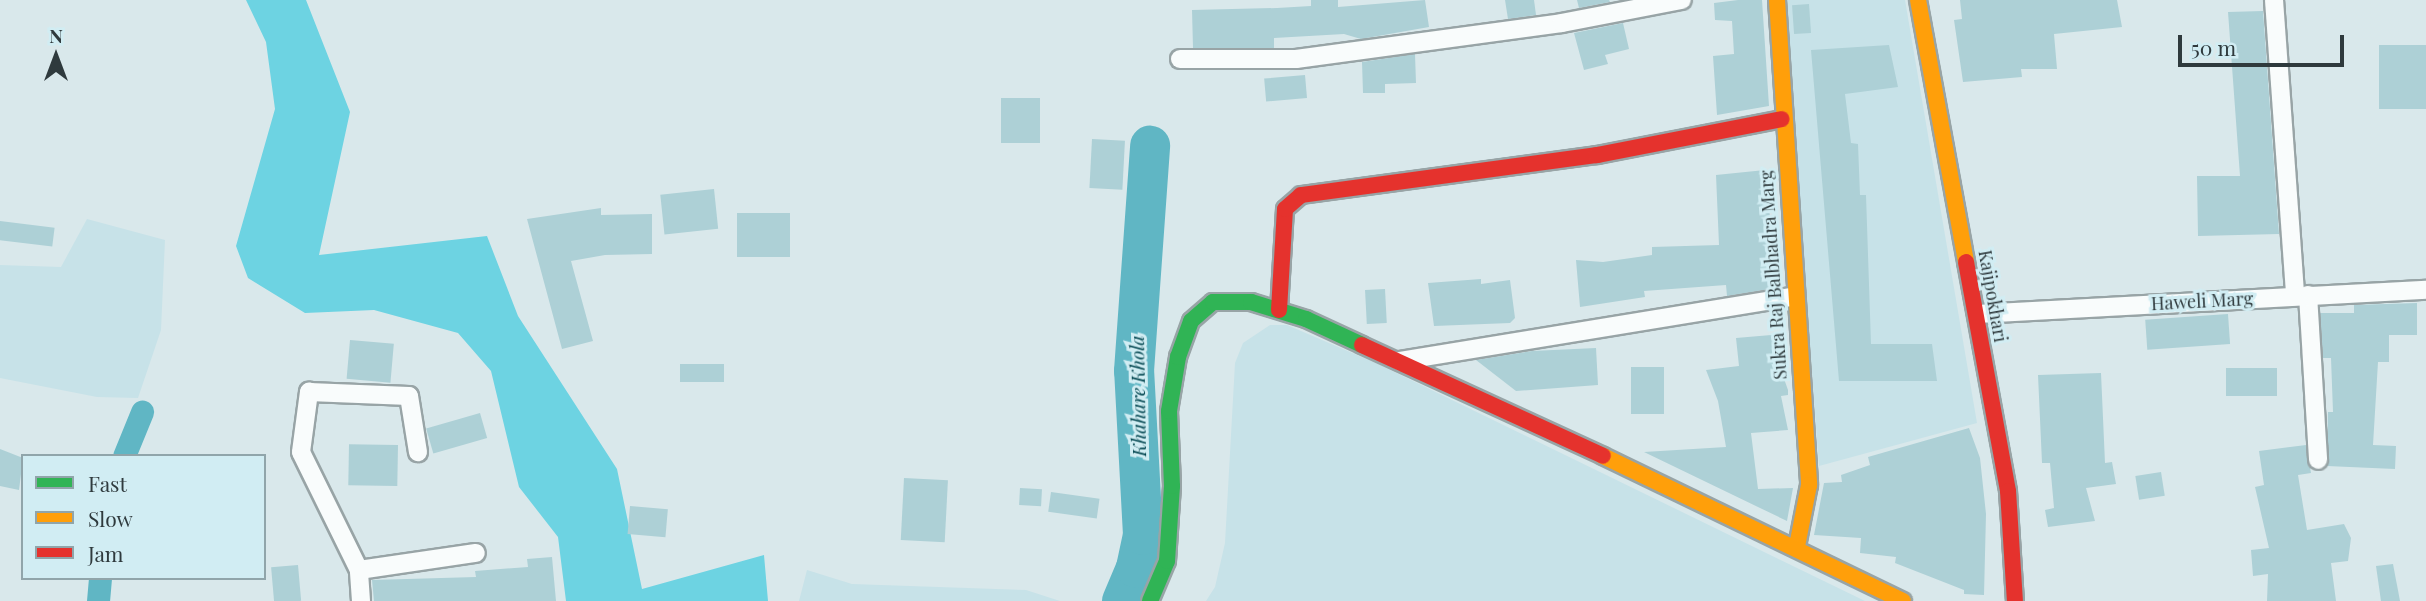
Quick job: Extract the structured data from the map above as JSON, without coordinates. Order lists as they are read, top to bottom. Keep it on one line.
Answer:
{"streets":{"main road":["Sukra Raj Balbhadra Marg","Kajipokhari"],"street":["Haweli Marg"]},"crossings":[["Kajipokhari","Haweli Marg"]],"water":["Khahare Khola"],"legend":["Fast","Slow","Jam"],"scale_bar":"50 m","north":"top"}
